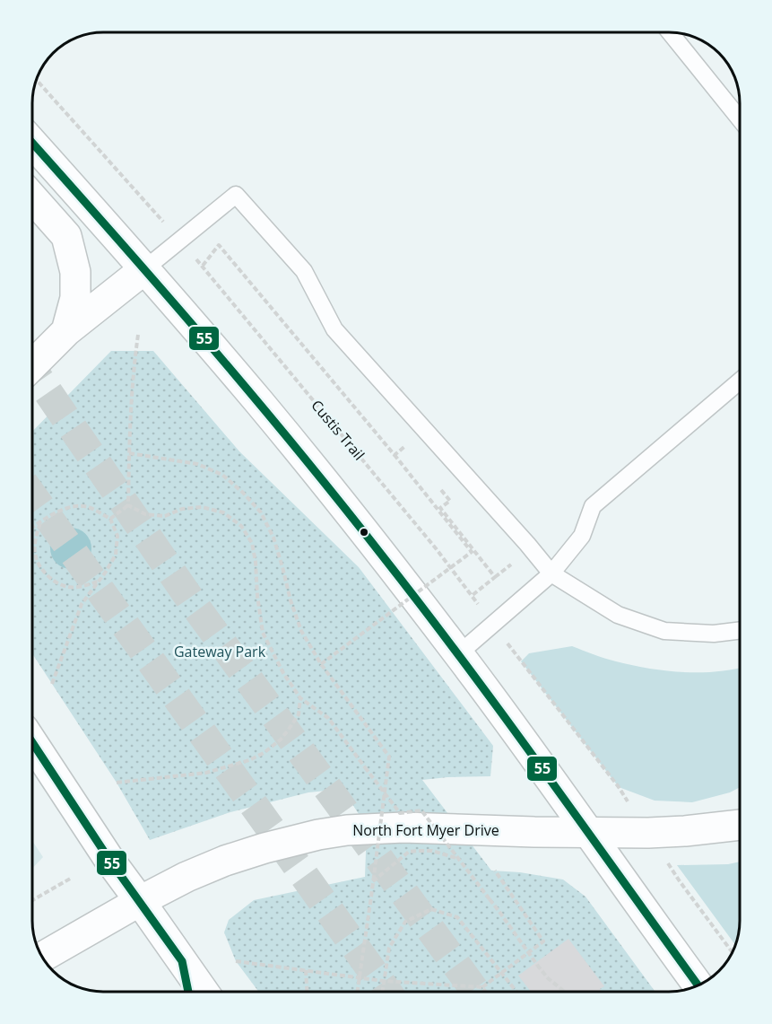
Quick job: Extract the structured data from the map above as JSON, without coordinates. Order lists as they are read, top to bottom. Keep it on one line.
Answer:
{"streets":{"main road":["North Fort Myer Drive"],"path":["Custis Trail"]},"parks":["Gateway Park"],"lines":["transit line 55"]}
